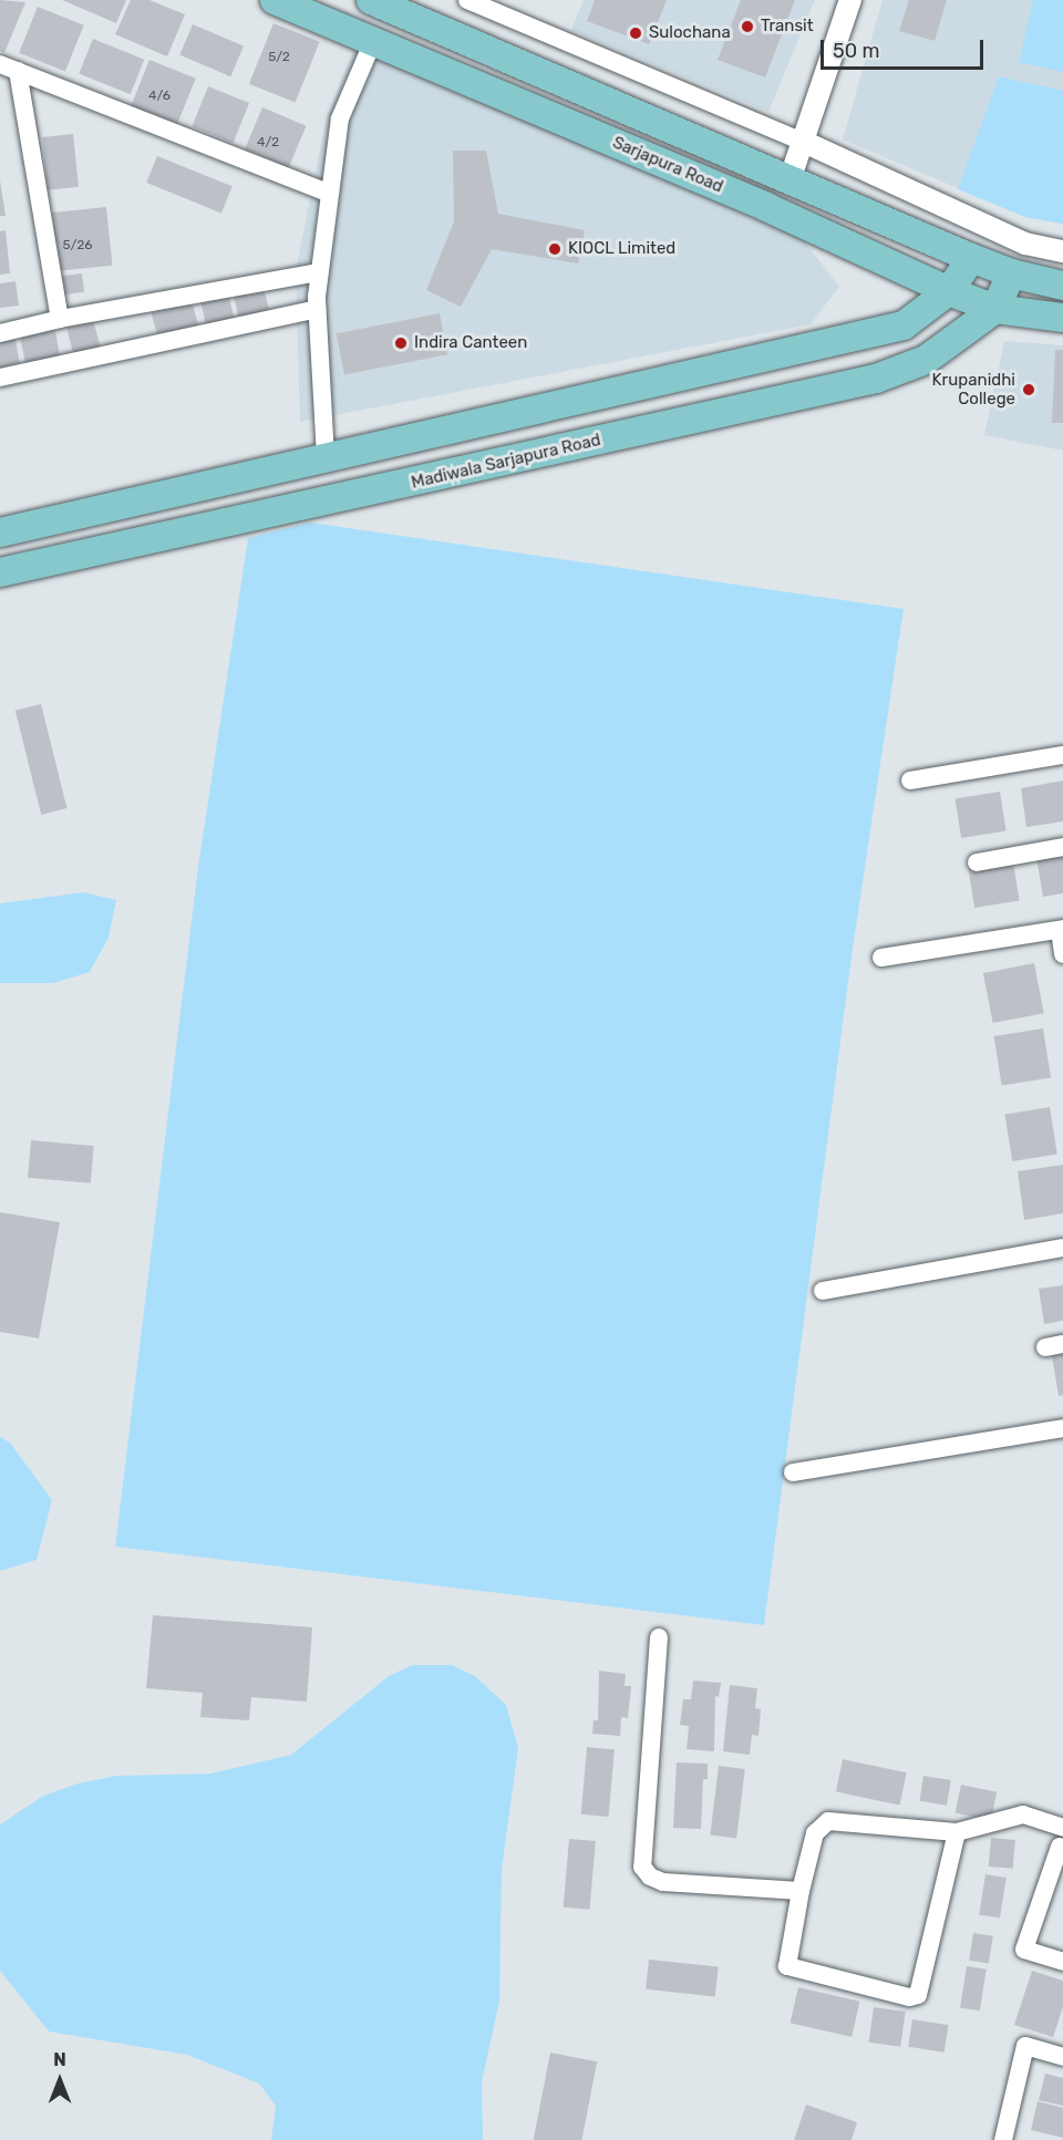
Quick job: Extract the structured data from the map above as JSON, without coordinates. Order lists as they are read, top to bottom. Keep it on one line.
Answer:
{"streets":{"main road":["Sarjapura Road","Madiwala Sarjapura Road"]},"crossings":[["Sarjapura Road","Madiwala Sarjapura Road"]],"places":["Transit","Sulochana","KIOCL Limited","Indira Canteen","Krupanidhi College"],"house_numbers":["5/2","4/6","4/2","5/26"],"scale_bar":"50 m","north":"top"}
